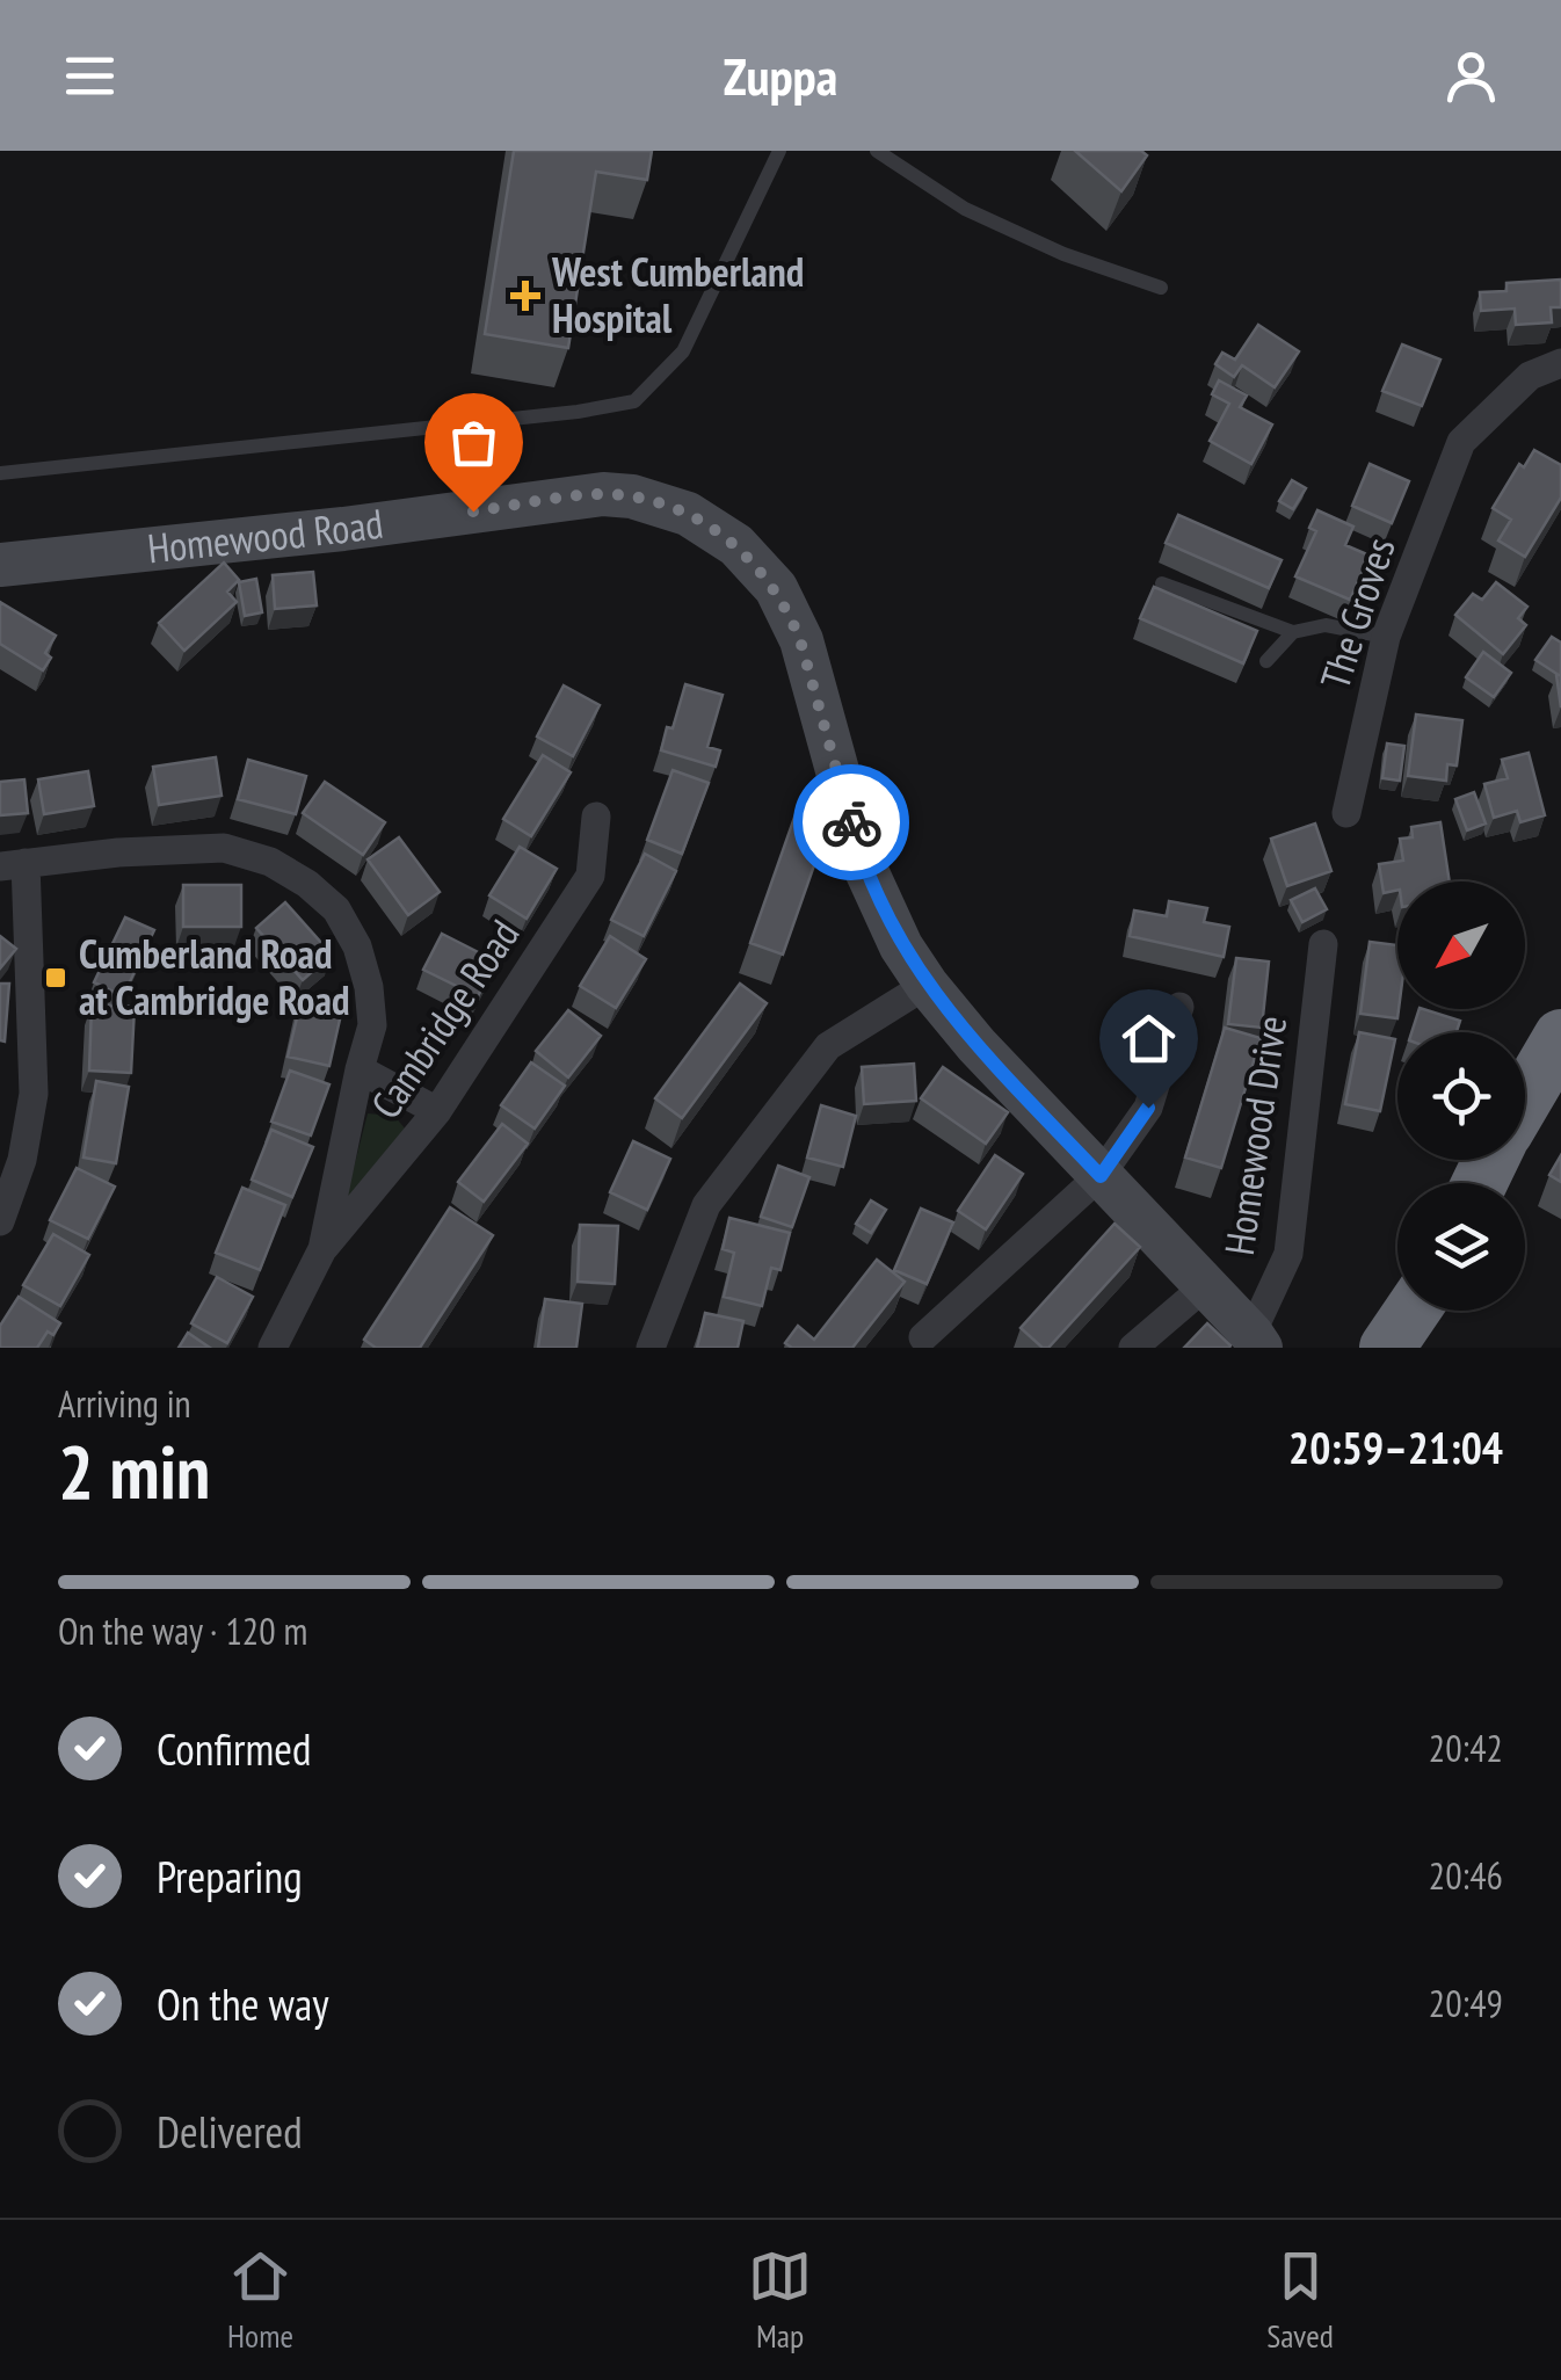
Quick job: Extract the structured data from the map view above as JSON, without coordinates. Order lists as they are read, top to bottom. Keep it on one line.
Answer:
{"streets":{"street":["Homewood Road","The Groves","Cambridge Road","Homewood Drive"]},"crossings":[["Homewood Road","Homewood Drive"]],"places":{"health":["West Cumberland Hospital"],"transit":["Cumberland Road at Cambridge Road"]},"north":"bottom left","page":{"header":"Zuppa","heading":["2 min","Arriving in","20:59–21:04"],"bar":"On the way · 120 m","list":[["Confirmed","20:42"],["Preparing","20:46"],["On the way","20:49"],"Delivered"],"tabs":["Home","Map","Saved"]}}
